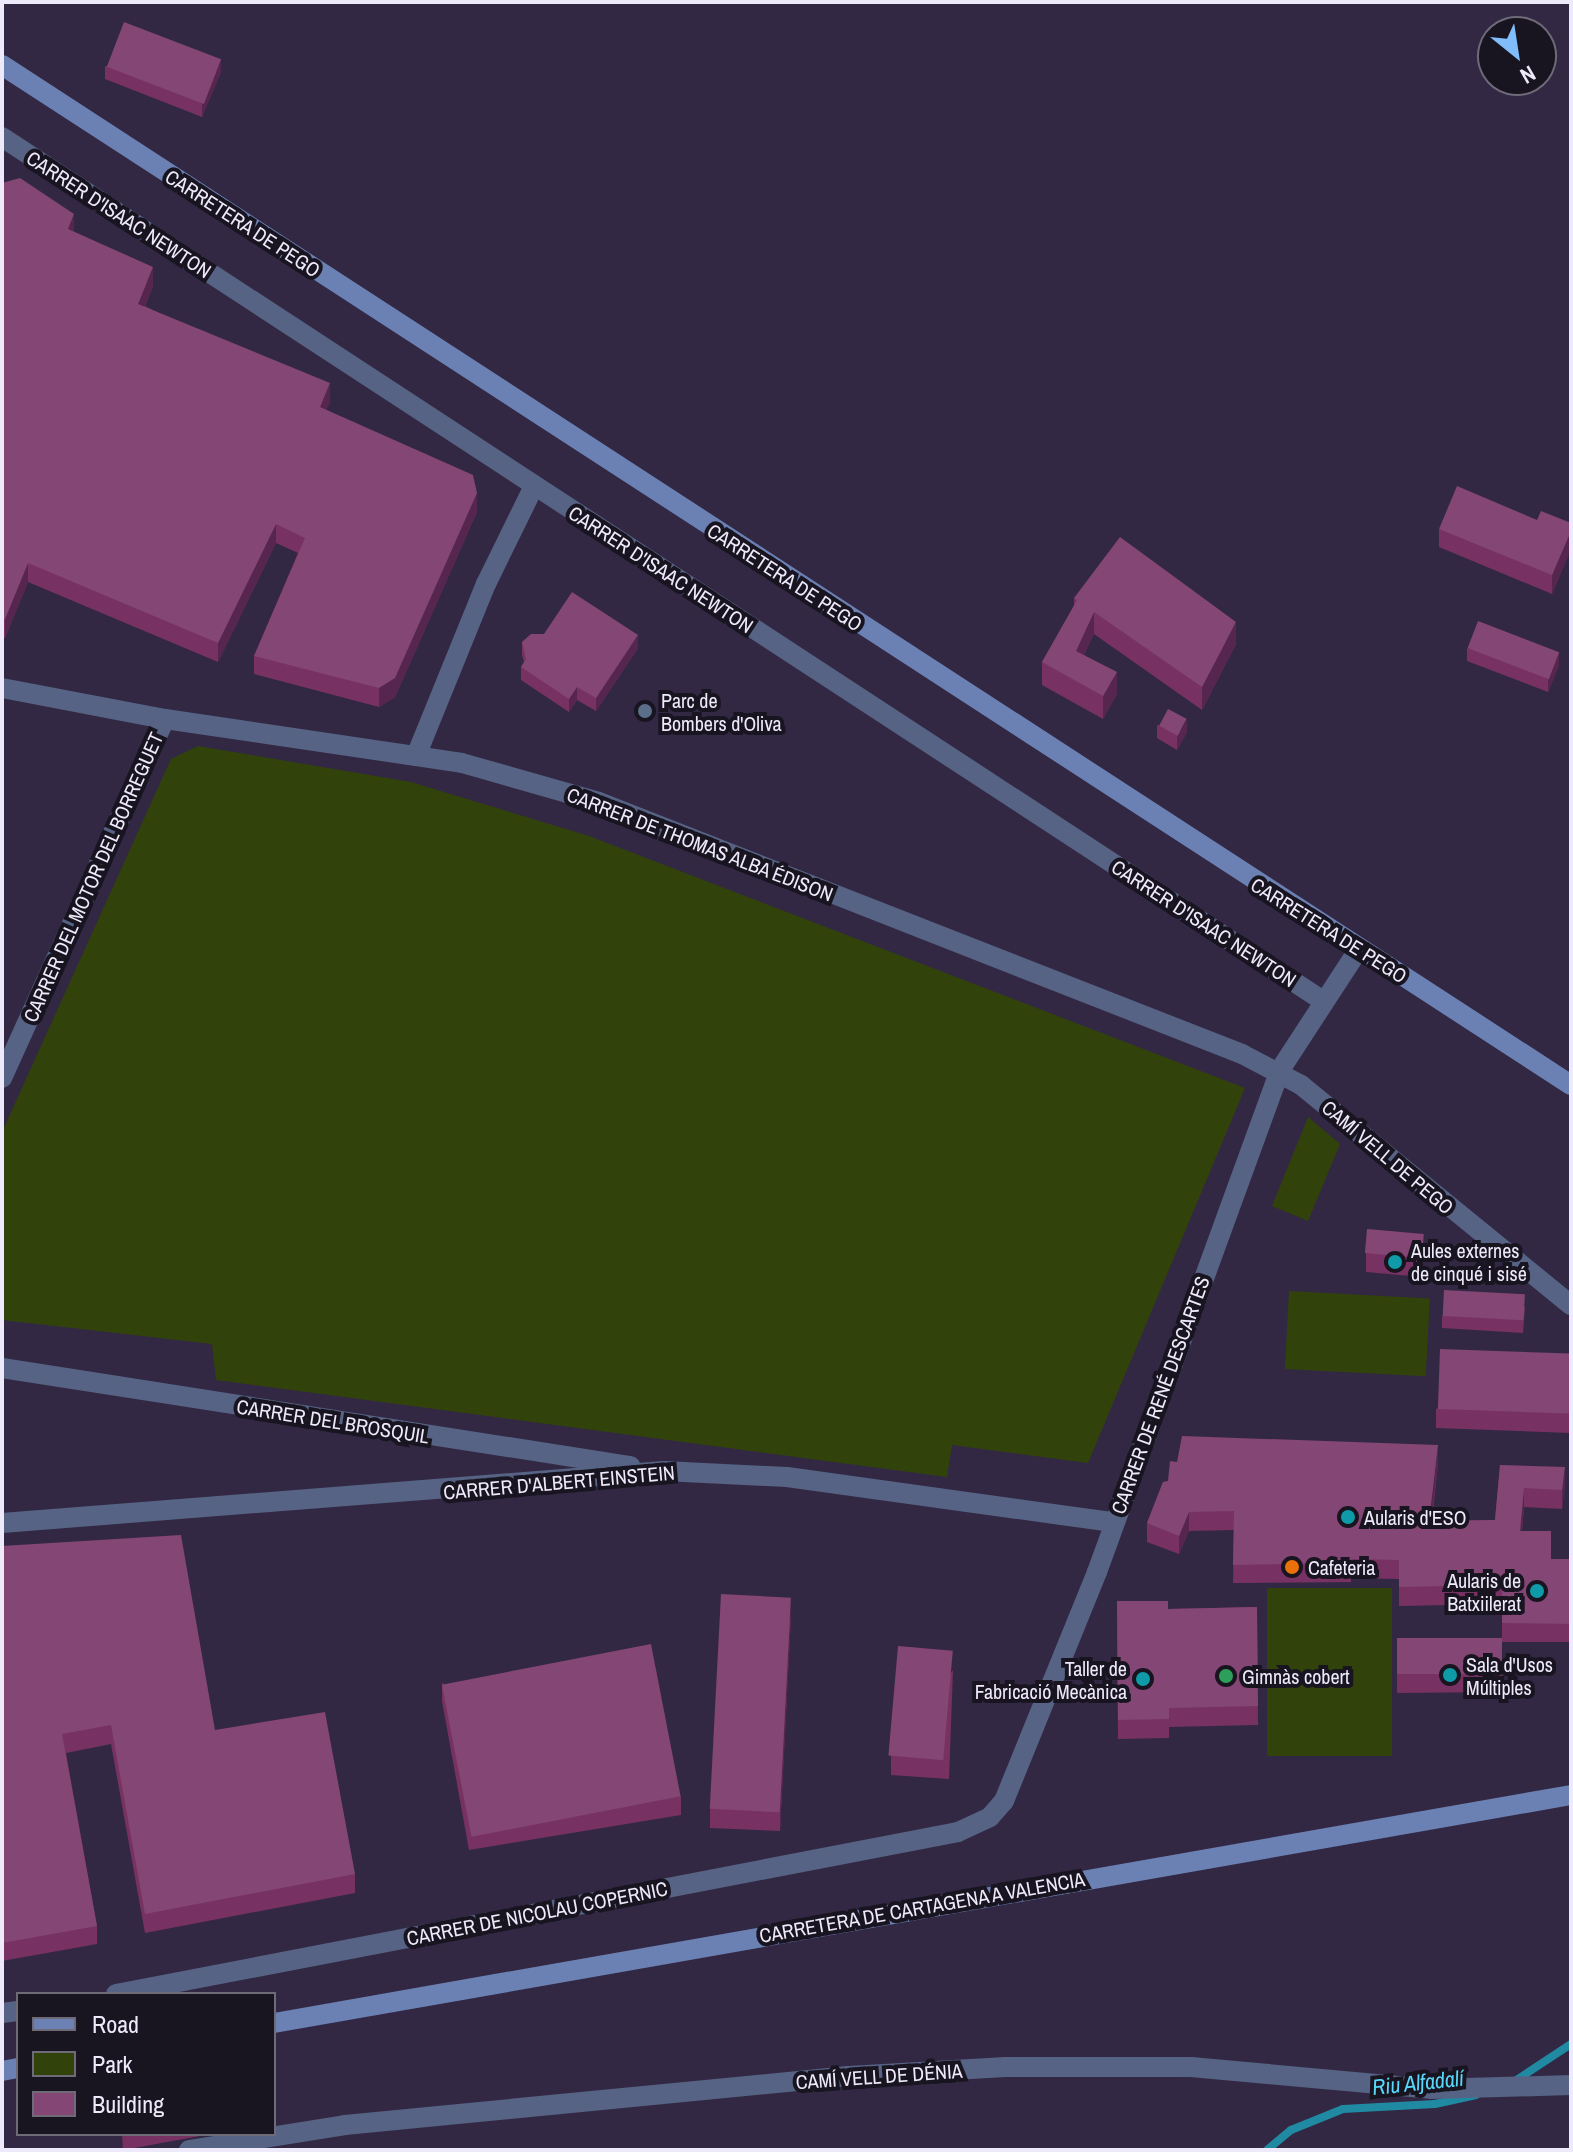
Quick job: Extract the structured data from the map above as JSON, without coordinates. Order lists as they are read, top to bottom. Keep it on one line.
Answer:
{"streets":{"main road":["CARRETERA DE PEGO","CARRETERA DE CARTAGENA A VALENCIA"],"street":["CARRER D'ISAAC NEWTON","CARRER DE THOMAS ALBA ÉDISON","CARRER DEL MOTOR DEL BORREGUET","CAMÍ VELL DE PEGO","CARRER DE RENÉ DESCARTES","CARRER DEL BROSQUIL","CARRER D'ALBERT EINSTEIN","CARRER DE NICOLAU COPERNIC","CAMÍ VELL DE DÉNIA"]},"crossings":[["CARRER D'ISAAC NEWTON","CARRER DE RENÉ DESCARTES"],["CARRETERA DE PEGO","CARRER DE RENÉ DESCARTES"],["CARRER DE THOMAS ALBA ÉDISON","CARRER DEL MOTOR DEL BORREGUET"],["CARRER DE THOMAS ALBA ÉDISON","CAMÍ VELL DE PEGO"],["CARRER DE THOMAS ALBA ÉDISON","CARRER DE RENÉ DESCARTES"],["CAMÍ VELL DE PEGO","CARRER DE RENÉ DESCARTES"],["CARRER DE RENÉ DESCARTES","CARRER D'ALBERT EINSTEIN"],["CARRER DE RENÉ DESCARTES","CARRER DE NICOLAU COPERNIC"],["CARRER DEL BROSQUIL","CARRER D'ALBERT EINSTEIN"]],"water":["Riu Alfadalí"],"places":["Parc de Bombers d'Oliva","Aules externes de cinqué i sisé","Aularis d'ESO","Cafeteria","Aularis de Batxiilerat","Sala d'Usos Múltiples","Gimnàs cobert","Taller de Fabricació Mecànica"],"legend":["Road","Park","Building"],"north":"bottom right"}
